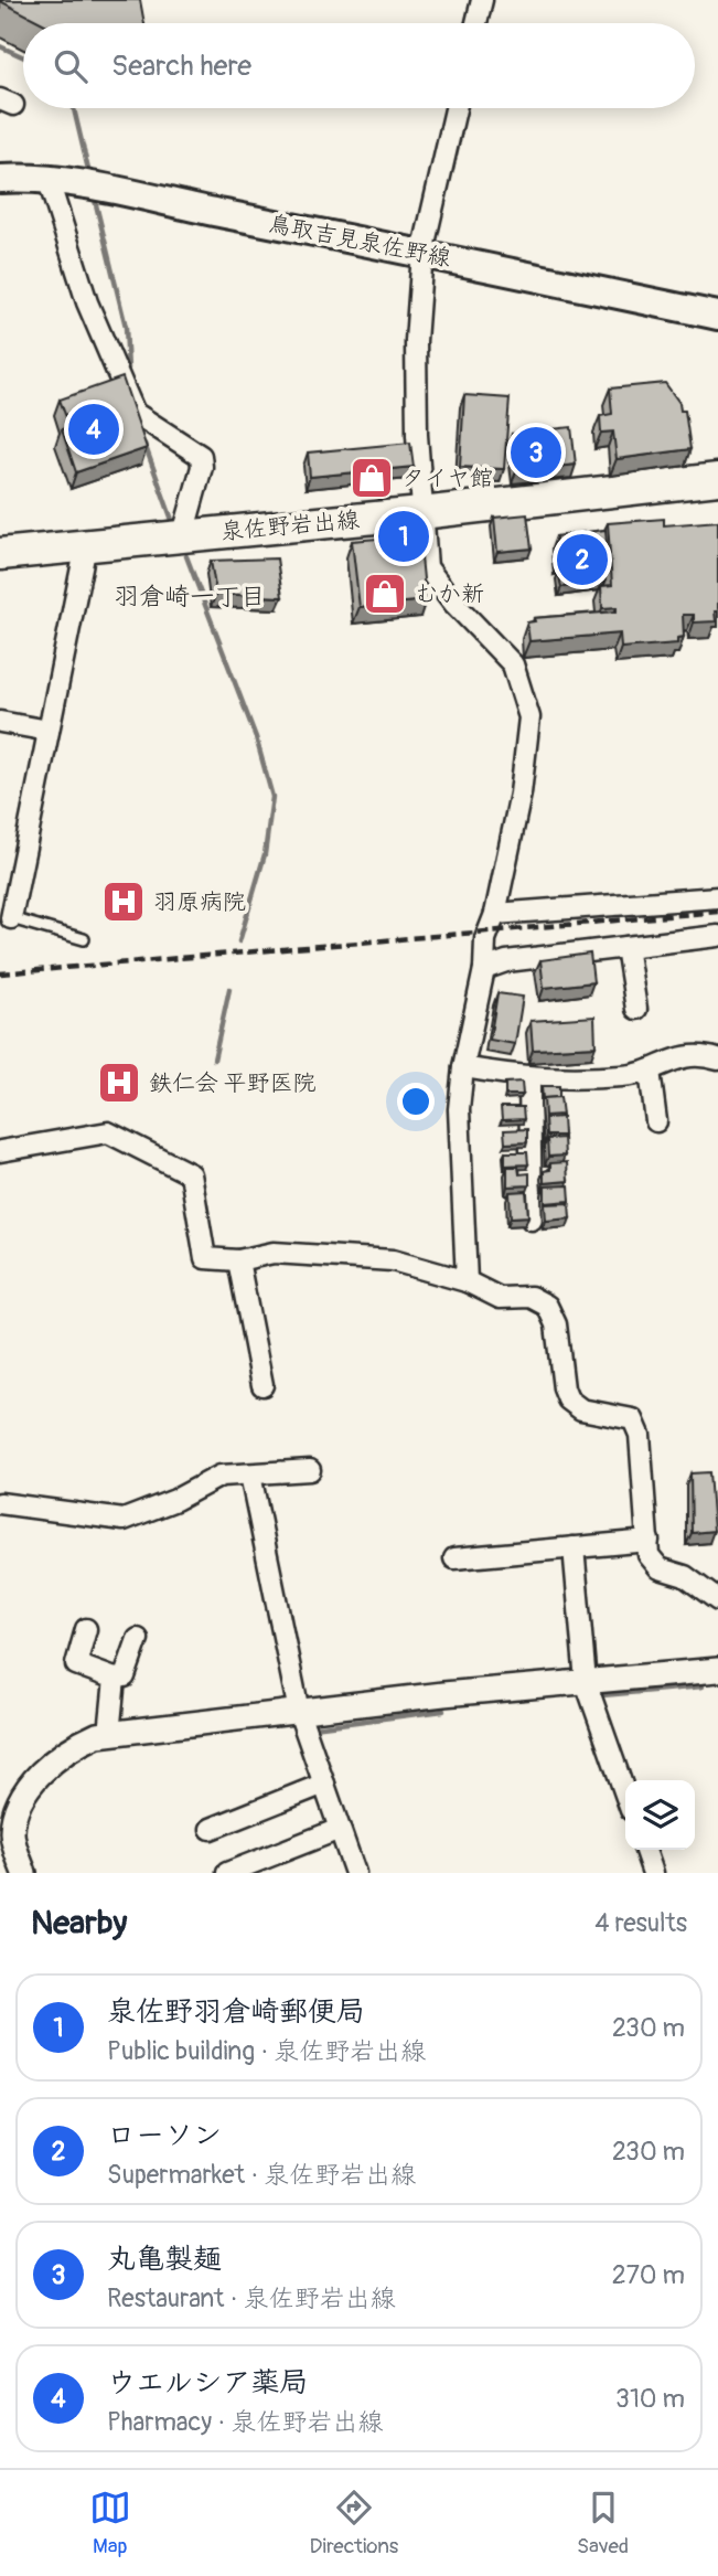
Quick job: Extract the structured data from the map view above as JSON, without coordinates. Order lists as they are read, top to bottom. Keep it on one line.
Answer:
{"streets":{"main road":["鳥取吉見泉佐野線","泉佐野岩出線"]},"districts":["羽倉崎一丁目"],"places":{"shop":["タイヤ館","むか新"],"hospital":["羽原病院","鉄仁会 平野医院"]},"page":{"search":"Search here","pins":["4","3","1","2"],"heading":["Nearby","4 results"],"list":[{"mark":"1","name":"泉佐野羽倉崎郵便局","note":"Public building · 泉佐野岩出線","value":"230 m"},{"mark":"2","name":"ローソン","note":"Supermarket · 泉佐野岩出線","value":"230 m"},{"mark":"3","name":"丸亀製麺","note":"Restaurant · 泉佐野岩出線","value":"270 m"},{"mark":"4","name":"ウエルシア薬局","note":"Pharmacy · 泉佐野岩出線","value":"310 m"}],"nav":["Map","Directions","Saved"]}}
